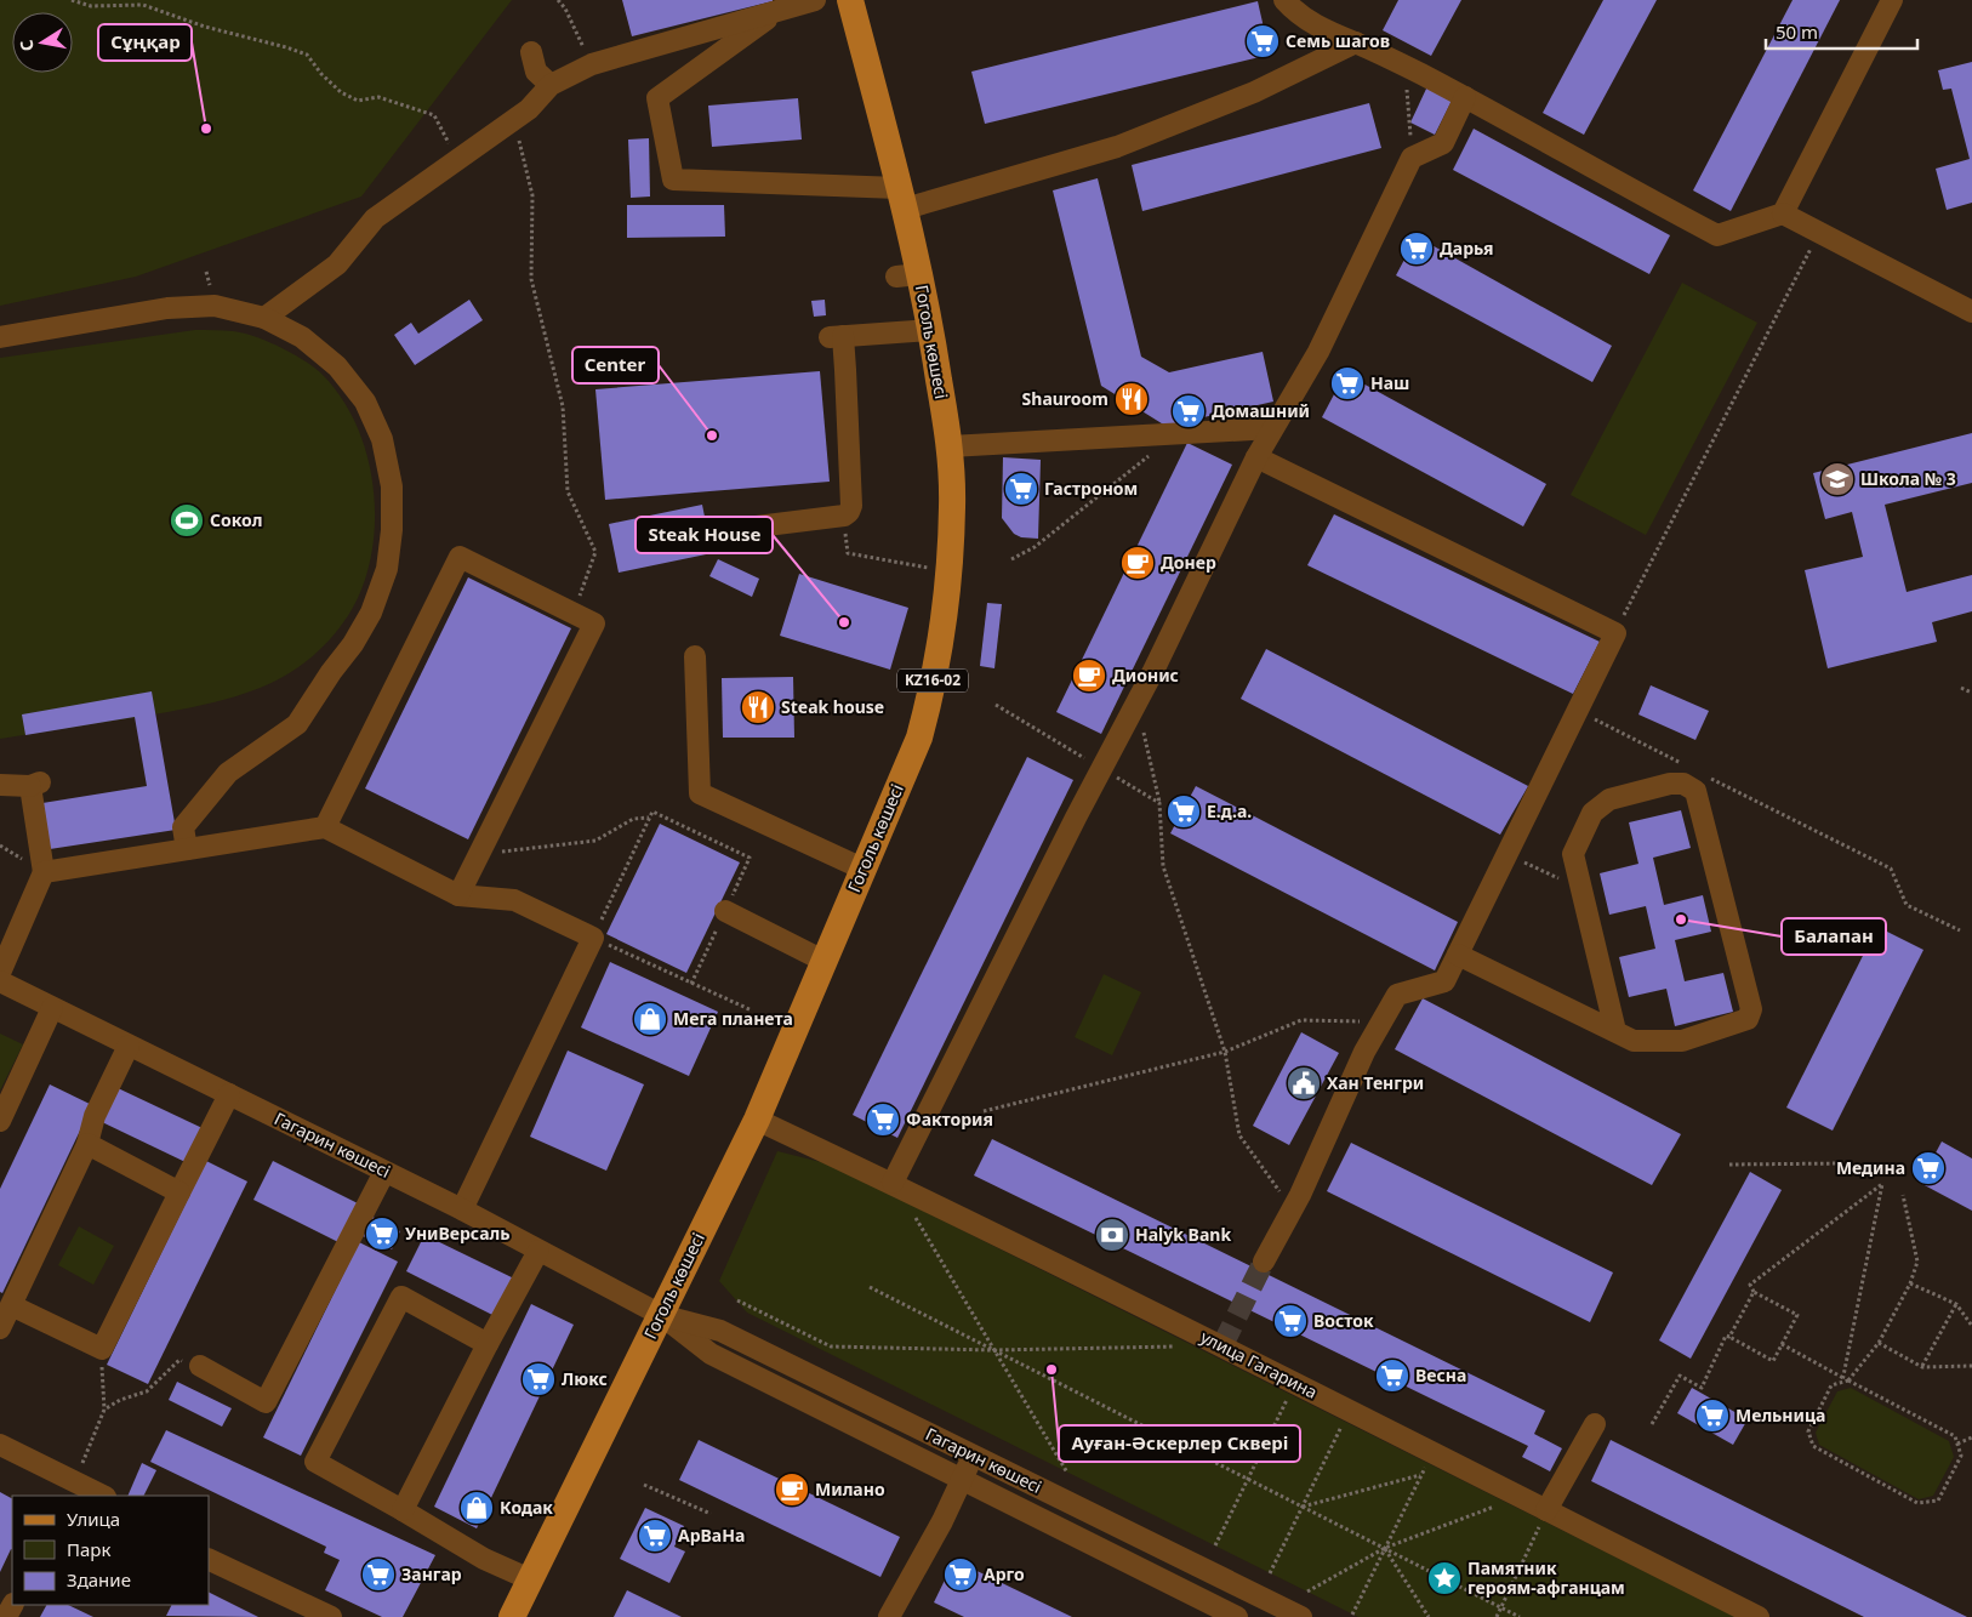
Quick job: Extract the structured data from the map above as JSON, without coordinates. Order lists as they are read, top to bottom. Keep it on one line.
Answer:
{"streets":{"main road":["Гоголь көшесі","KZ16-02"],"street":["Гагарин көшесі","улица Гагарина"]},"crossings":[["Гоголь көшесі","Гагарин көшесі"],["Гоголь көшесі","улица Гагарина"]],"places":{"supermarket":["Семь шагов","Дарья","Наш","Домашний","Гастроном","Е.д.а.","Фактория","Медина","УниВерсаль","Восток","Весна","Люкс","Мельница","АрВаНа","Зангар","Арго"],"other":["Сұңқар","Center","Steak House","Балапан","Ауған-Әскерлер Сквері"],"restaurant":["Shauroom","Steak house"],"school or university":["Школа № 3"],"sports":["Сокол"],"cafe":["Донер","Дионис","Милано"],"shop":["Мега планета","Кодак"],"public building":["Хан Тенгри"],"bank":["Halyk Bank"],"place":["Памятник героям-афганцам"]},"legend":["Улица","Парк","Здание"],"scale_bar":"50 m","north":"left"}
